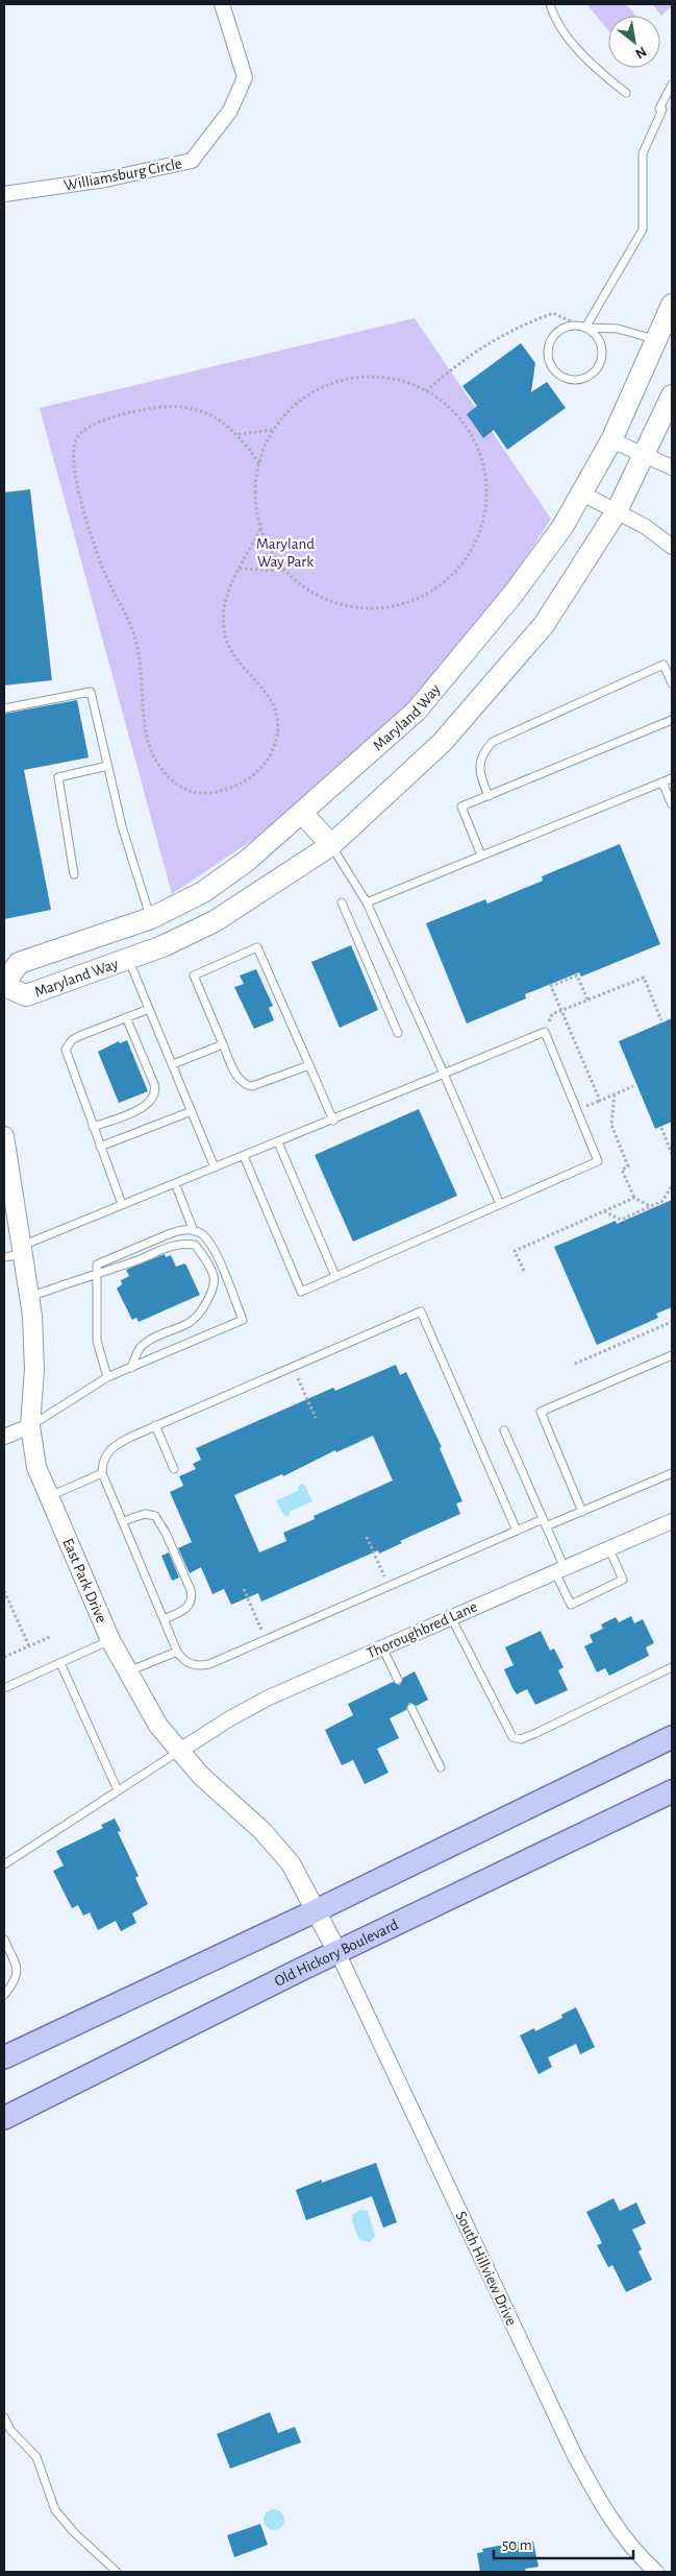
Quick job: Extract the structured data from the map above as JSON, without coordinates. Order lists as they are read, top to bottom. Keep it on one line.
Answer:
{"streets":{"main road":["Maryland Way","Old Hickory Boulevard"],"street":["Williamsburg Circle","East Park Drive","Thoroughbred Lane","South Hillview Drive"]},"crossings":[["East Park Drive","Thoroughbred Lane"],["East Park Drive","Old Hickory Boulevard"],["East Park Drive","South Hillview Drive"],["Old Hickory Boulevard","South Hillview Drive"]],"parks":["Maryland Way Park"],"scale_bar":"50 m","north":"bottom right"}
